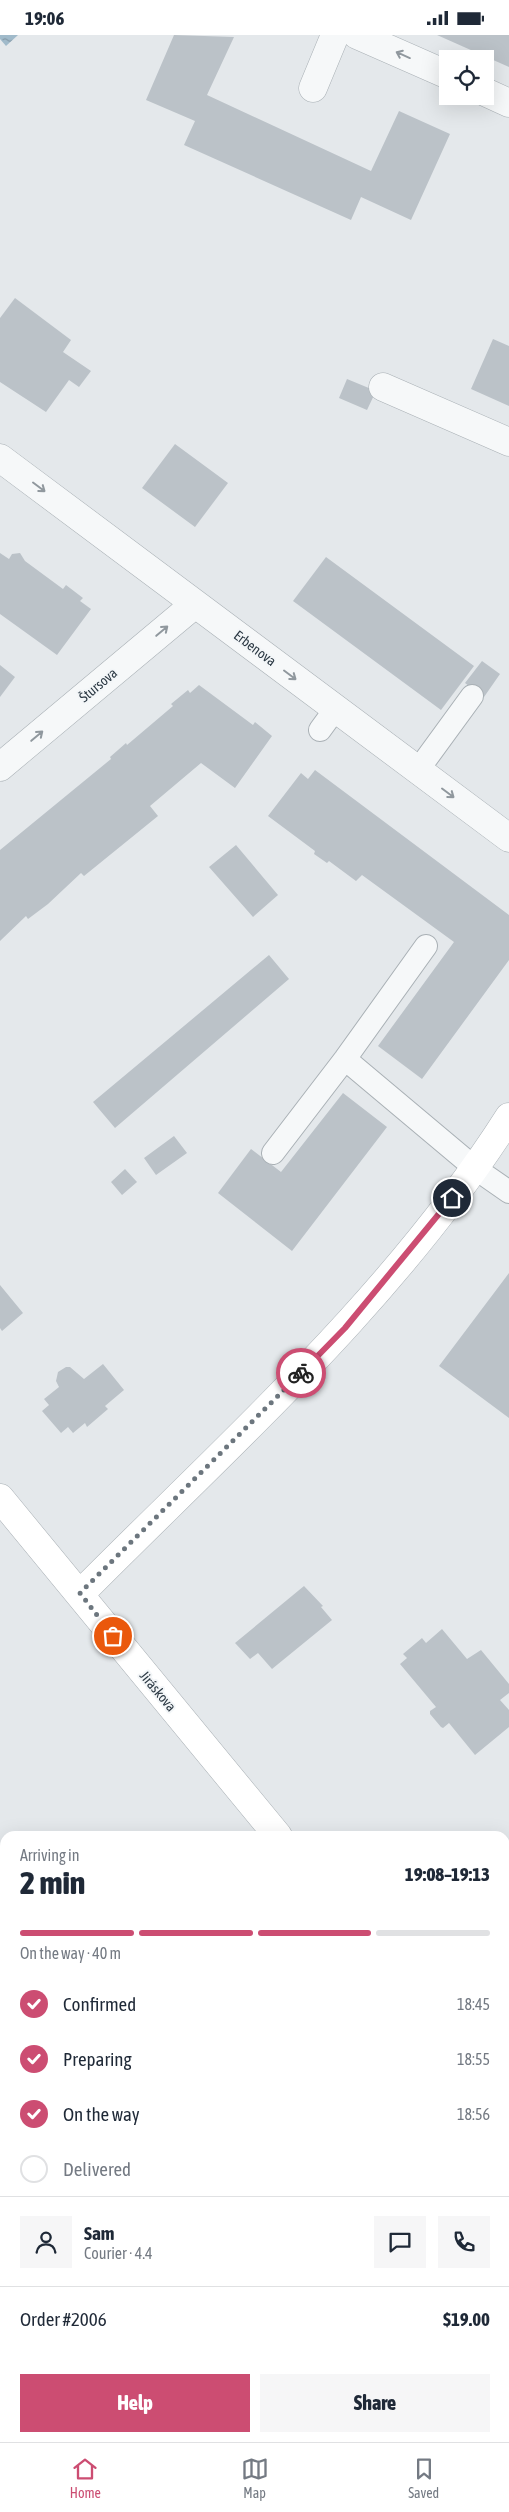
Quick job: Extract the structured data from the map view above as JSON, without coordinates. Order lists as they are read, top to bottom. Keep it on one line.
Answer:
{"streets":{"street":["Erbenova","Štursova","Jiráskova"]},"crossings":[["Erbenova","Štursova"]],"one_way":["Erbenova","Štursova"],"page":{"status":"19:06","heading":["2 min","Arriving in","19:08–19:13"],"panel":["Sam","Courier · 4.4","Order #2006","$19.00"],"bar":"On the way · 40 m","list":[["Confirmed","18:45"],["Preparing","18:55"],["On the way","18:56"],"Delivered"],"buttons":["Help","Share"],"tabs":["Home","Map","Saved"]}}
